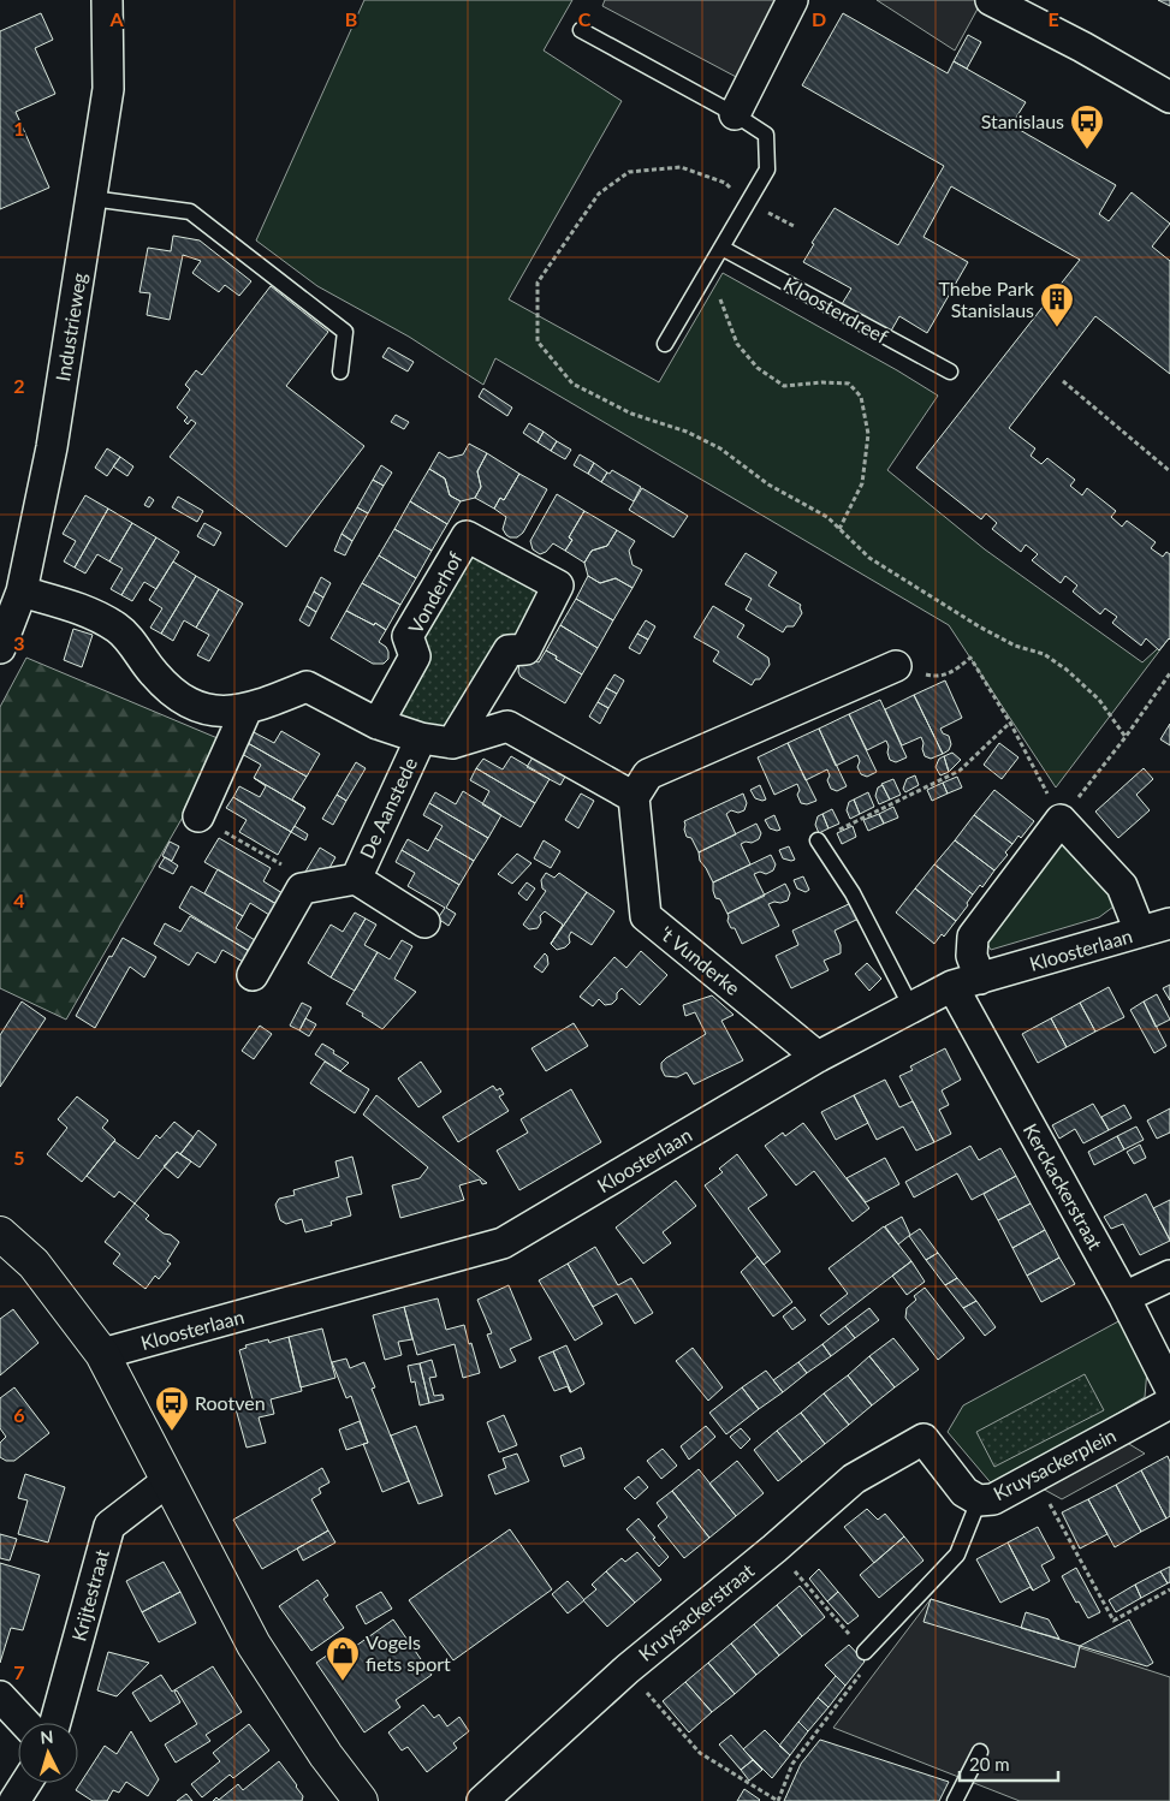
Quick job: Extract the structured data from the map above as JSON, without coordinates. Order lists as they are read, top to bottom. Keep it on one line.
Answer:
{"streets":{"street":["Industrieweg","Vonderhof","De Aanstede","Kloosterlaan","'t Vunderke","Kerckackerstraat","Kruysackerplein","Krijtestraat","Kruysackerstraat"],"lane":["Kloosterdreef"]},"crossings":[["Industrieweg","De Aanstede"],["Vonderhof","De Aanstede"],["Kloosterlaan","'t Vunderke"],["Kloosterlaan","Kerckackerstraat"],["Kruysackerplein","Kruysackerstraat"]],"places":{"bus stop":["Stanislaus","Rootven"],"building":["Thebe Park Stanislaus"],"shop":["Vogels fiets sport"]},"scale_bar":"20 m","north":"top","grid":{"columns":["A","B","C","D","E"],"rows":["1","2","3","4","5","6","7"]}}
